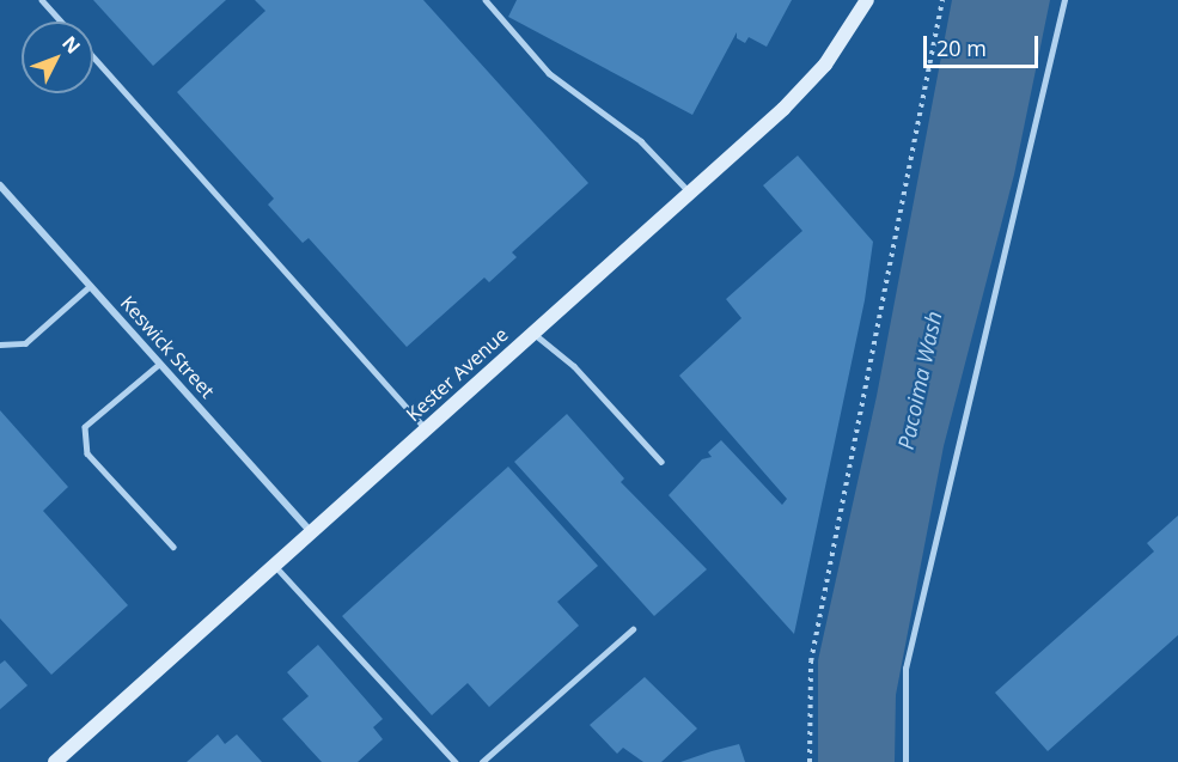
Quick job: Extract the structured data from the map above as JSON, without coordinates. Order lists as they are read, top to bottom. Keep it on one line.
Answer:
{"streets":{"street":["Keswick Street","Kester Avenue"]},"crossings":[["Keswick Street","Kester Avenue"]],"water":["Pacoima Wash"],"scale_bar":"20 m","north":"top right"}
